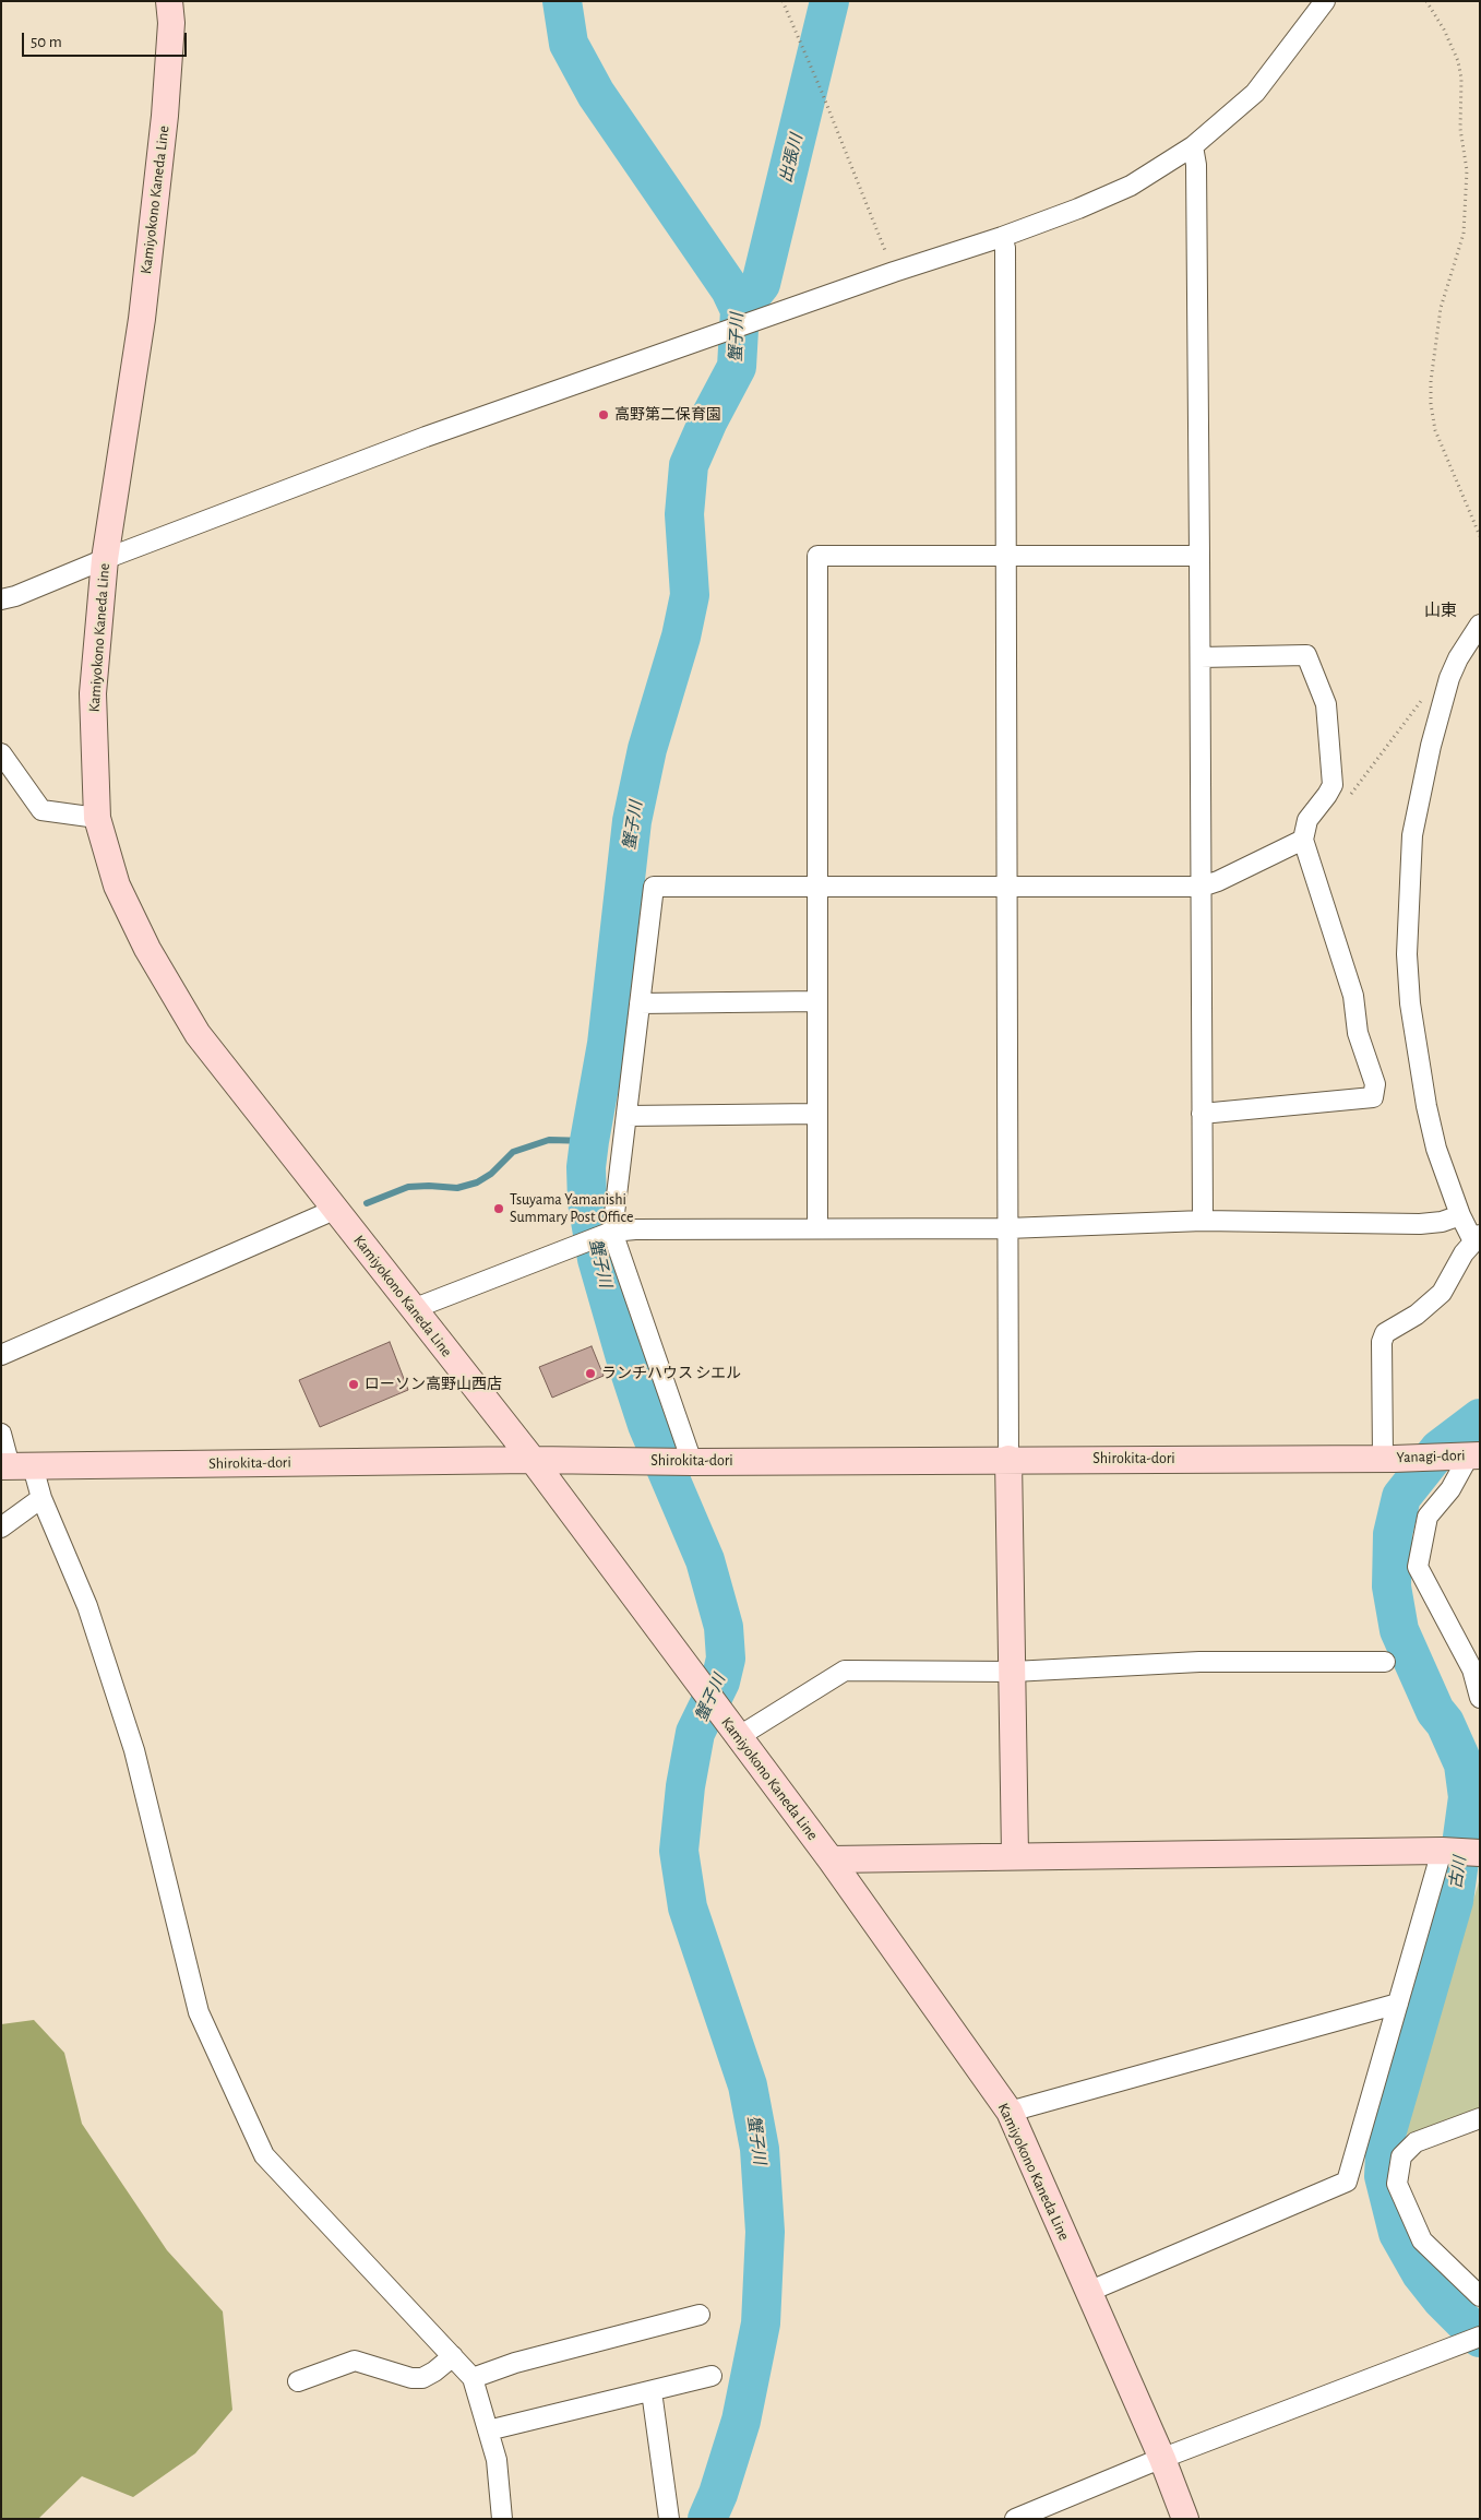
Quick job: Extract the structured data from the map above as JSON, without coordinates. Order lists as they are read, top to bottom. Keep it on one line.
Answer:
{"streets":{"main road":["Kamiyokono Kaneda Line","Yanagi-dori","Shirokita-dori"]},"crossings":[["Kamiyokono Kaneda Line","Shirokita-dori"],["Yanagi-dori","Shirokita-dori"]],"districts":["山東"],"water":["出張川","蟹子川","古川"],"places":["高野第二保育園","Tsuyama Yamanishi Summary Post Office","ランチハウス シエル","ローソン高野山西店"],"scale_bar":"50 m"}
